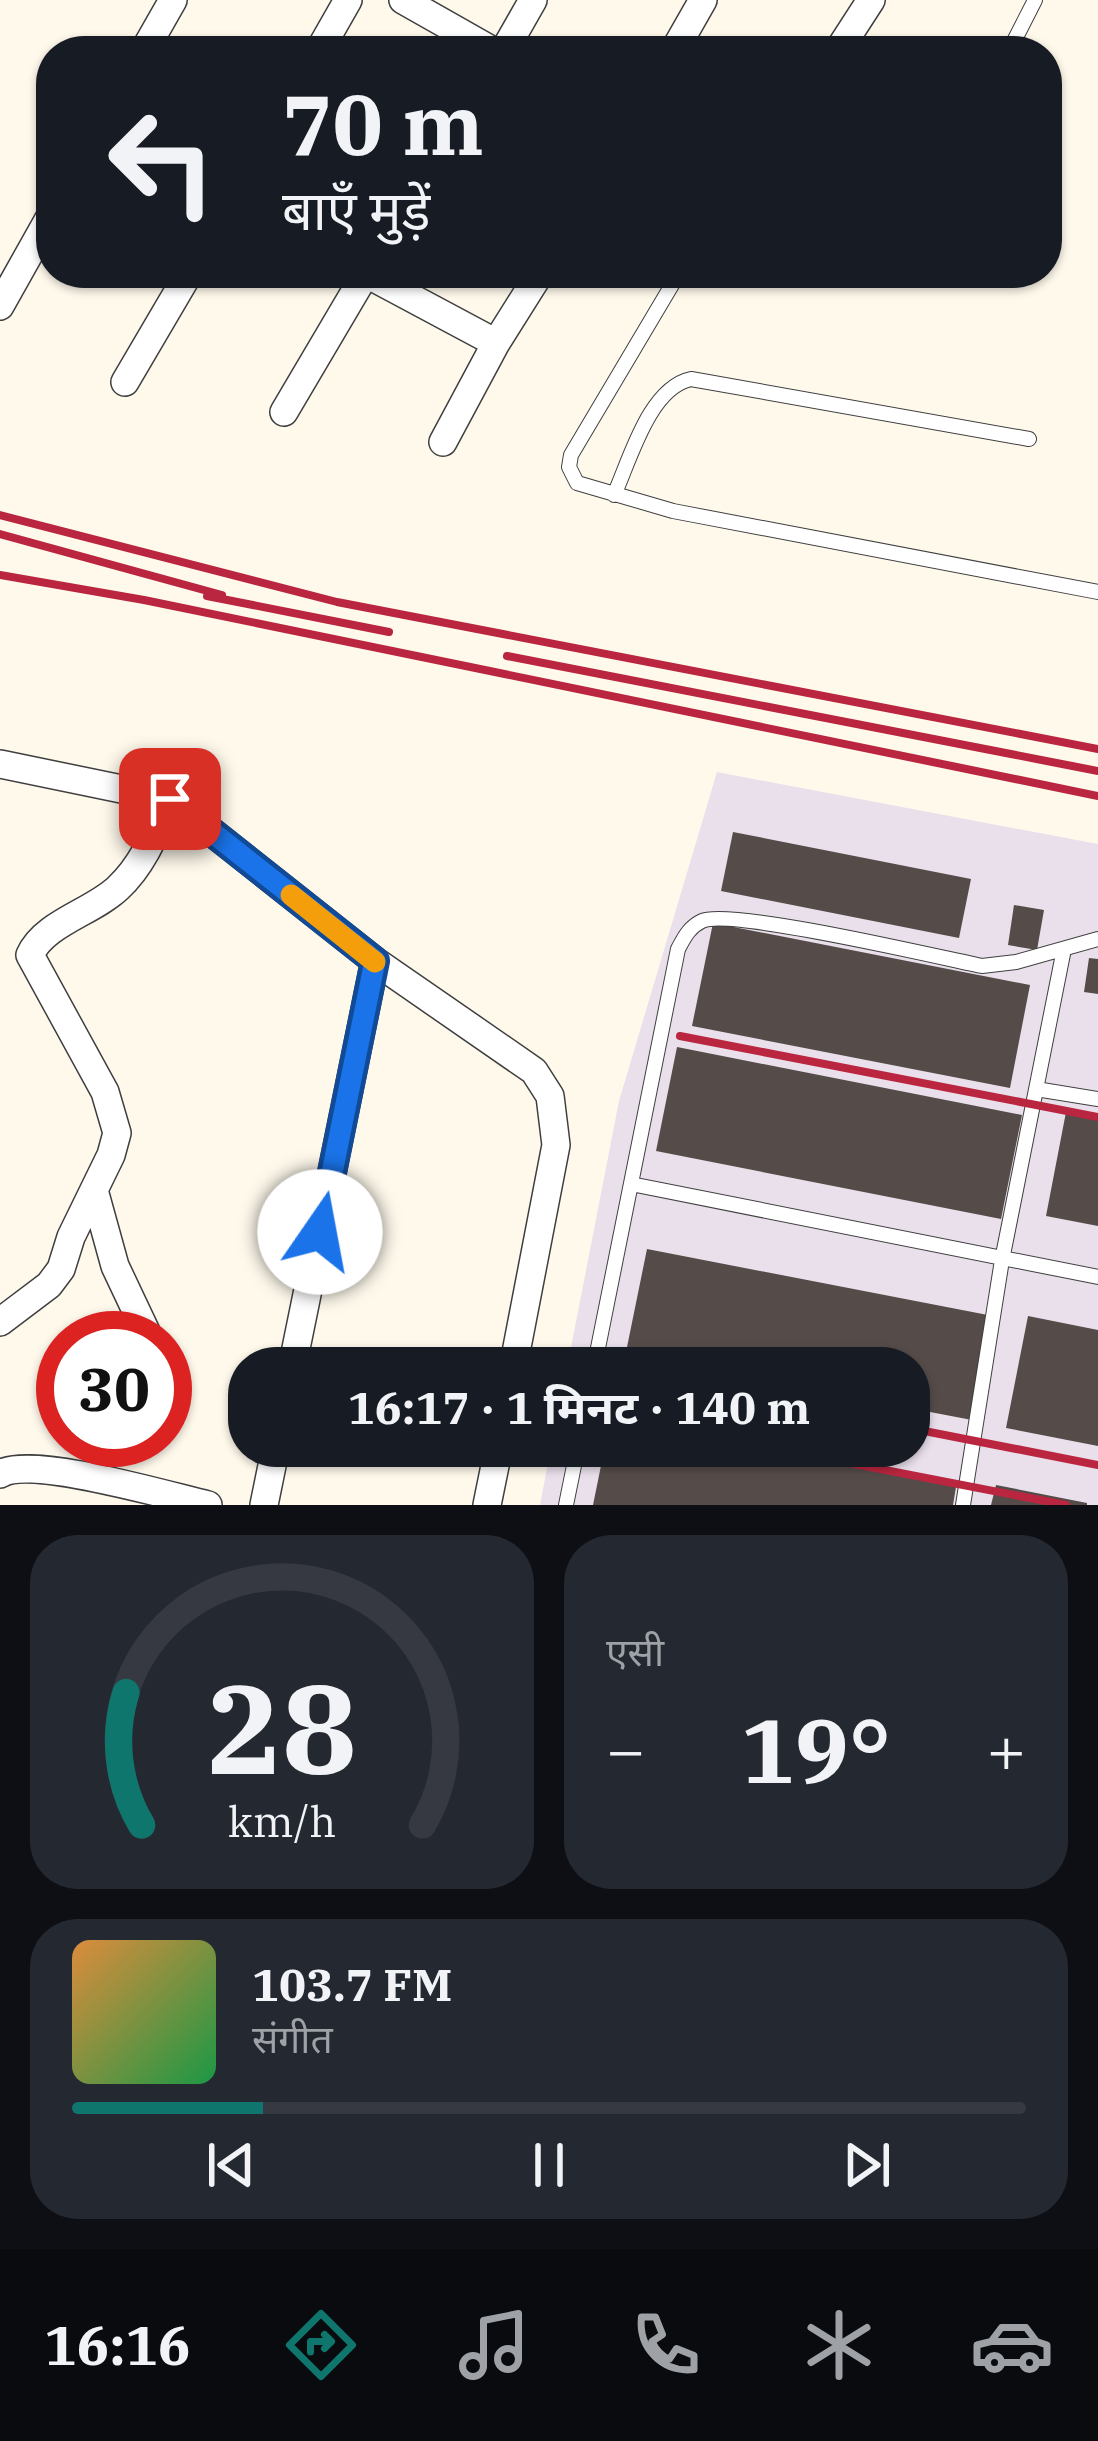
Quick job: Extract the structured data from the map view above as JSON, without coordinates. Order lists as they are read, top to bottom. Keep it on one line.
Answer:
{"page":{"turn":["70 m","बाएँ मुड़ें"],"limit":"30","trip":"16:17 · 1 मिनट · 140 m","tile":"एसी","heat":["−","19°","+"],"song":["103.7 FM","संगीत"],"tabs":"16:16","gauge":["28","km/h"]}}
